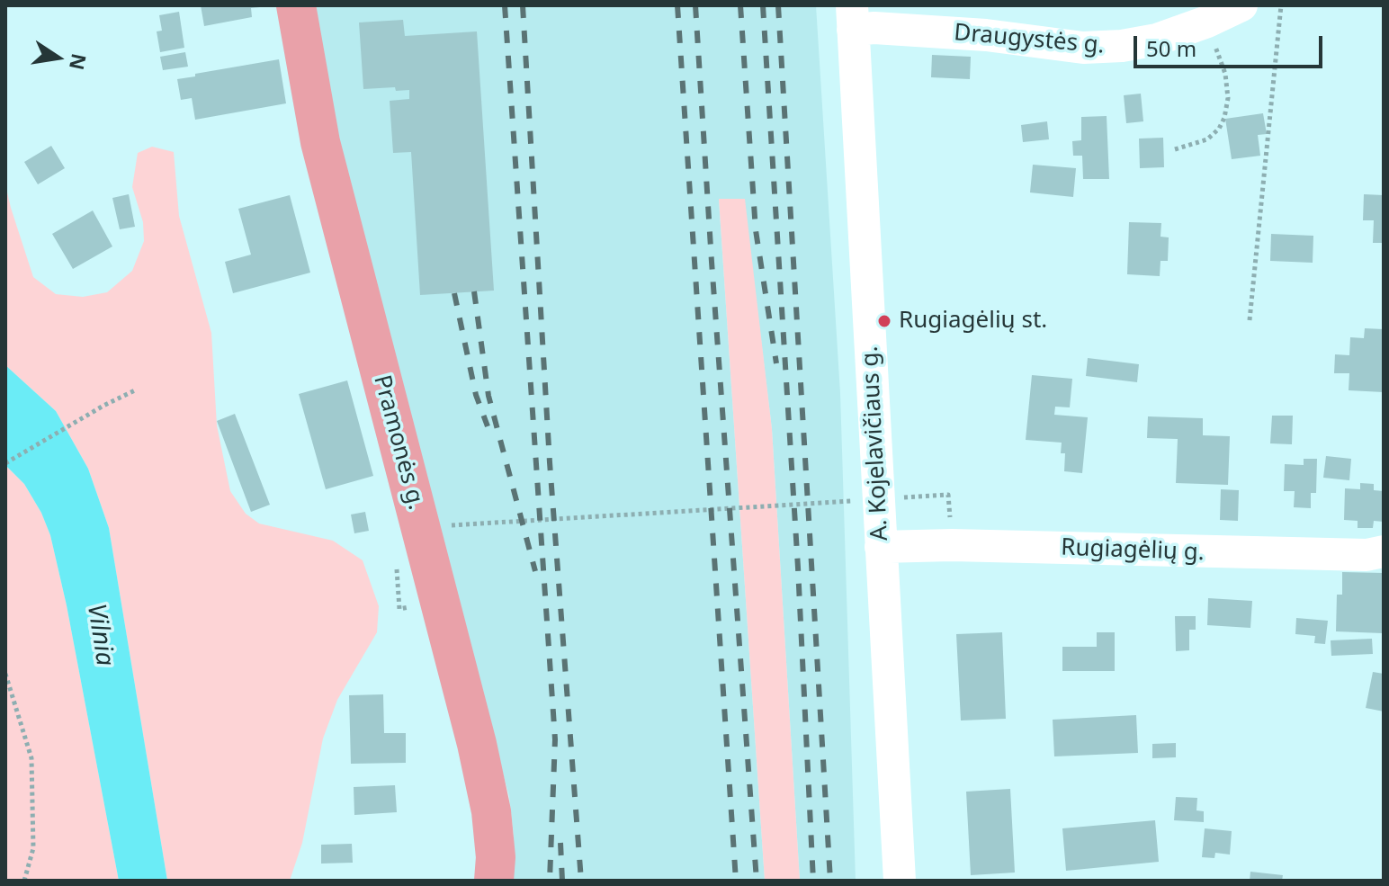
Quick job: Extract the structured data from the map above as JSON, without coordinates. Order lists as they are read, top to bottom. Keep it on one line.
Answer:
{"streets":{"main road":["Pramonės g."],"street":["Draugystės g.","A. Kojelavičiaus g.","Rugiagėlių g."]},"crossings":[["Draugystės g.","A. Kojelavičiaus g."],["A. Kojelavičiaus g.","Rugiagėlių g."]],"water":["Vilnia"],"places":["Rugiagėlių st."],"scale_bar":"50 m","north":"right"}
